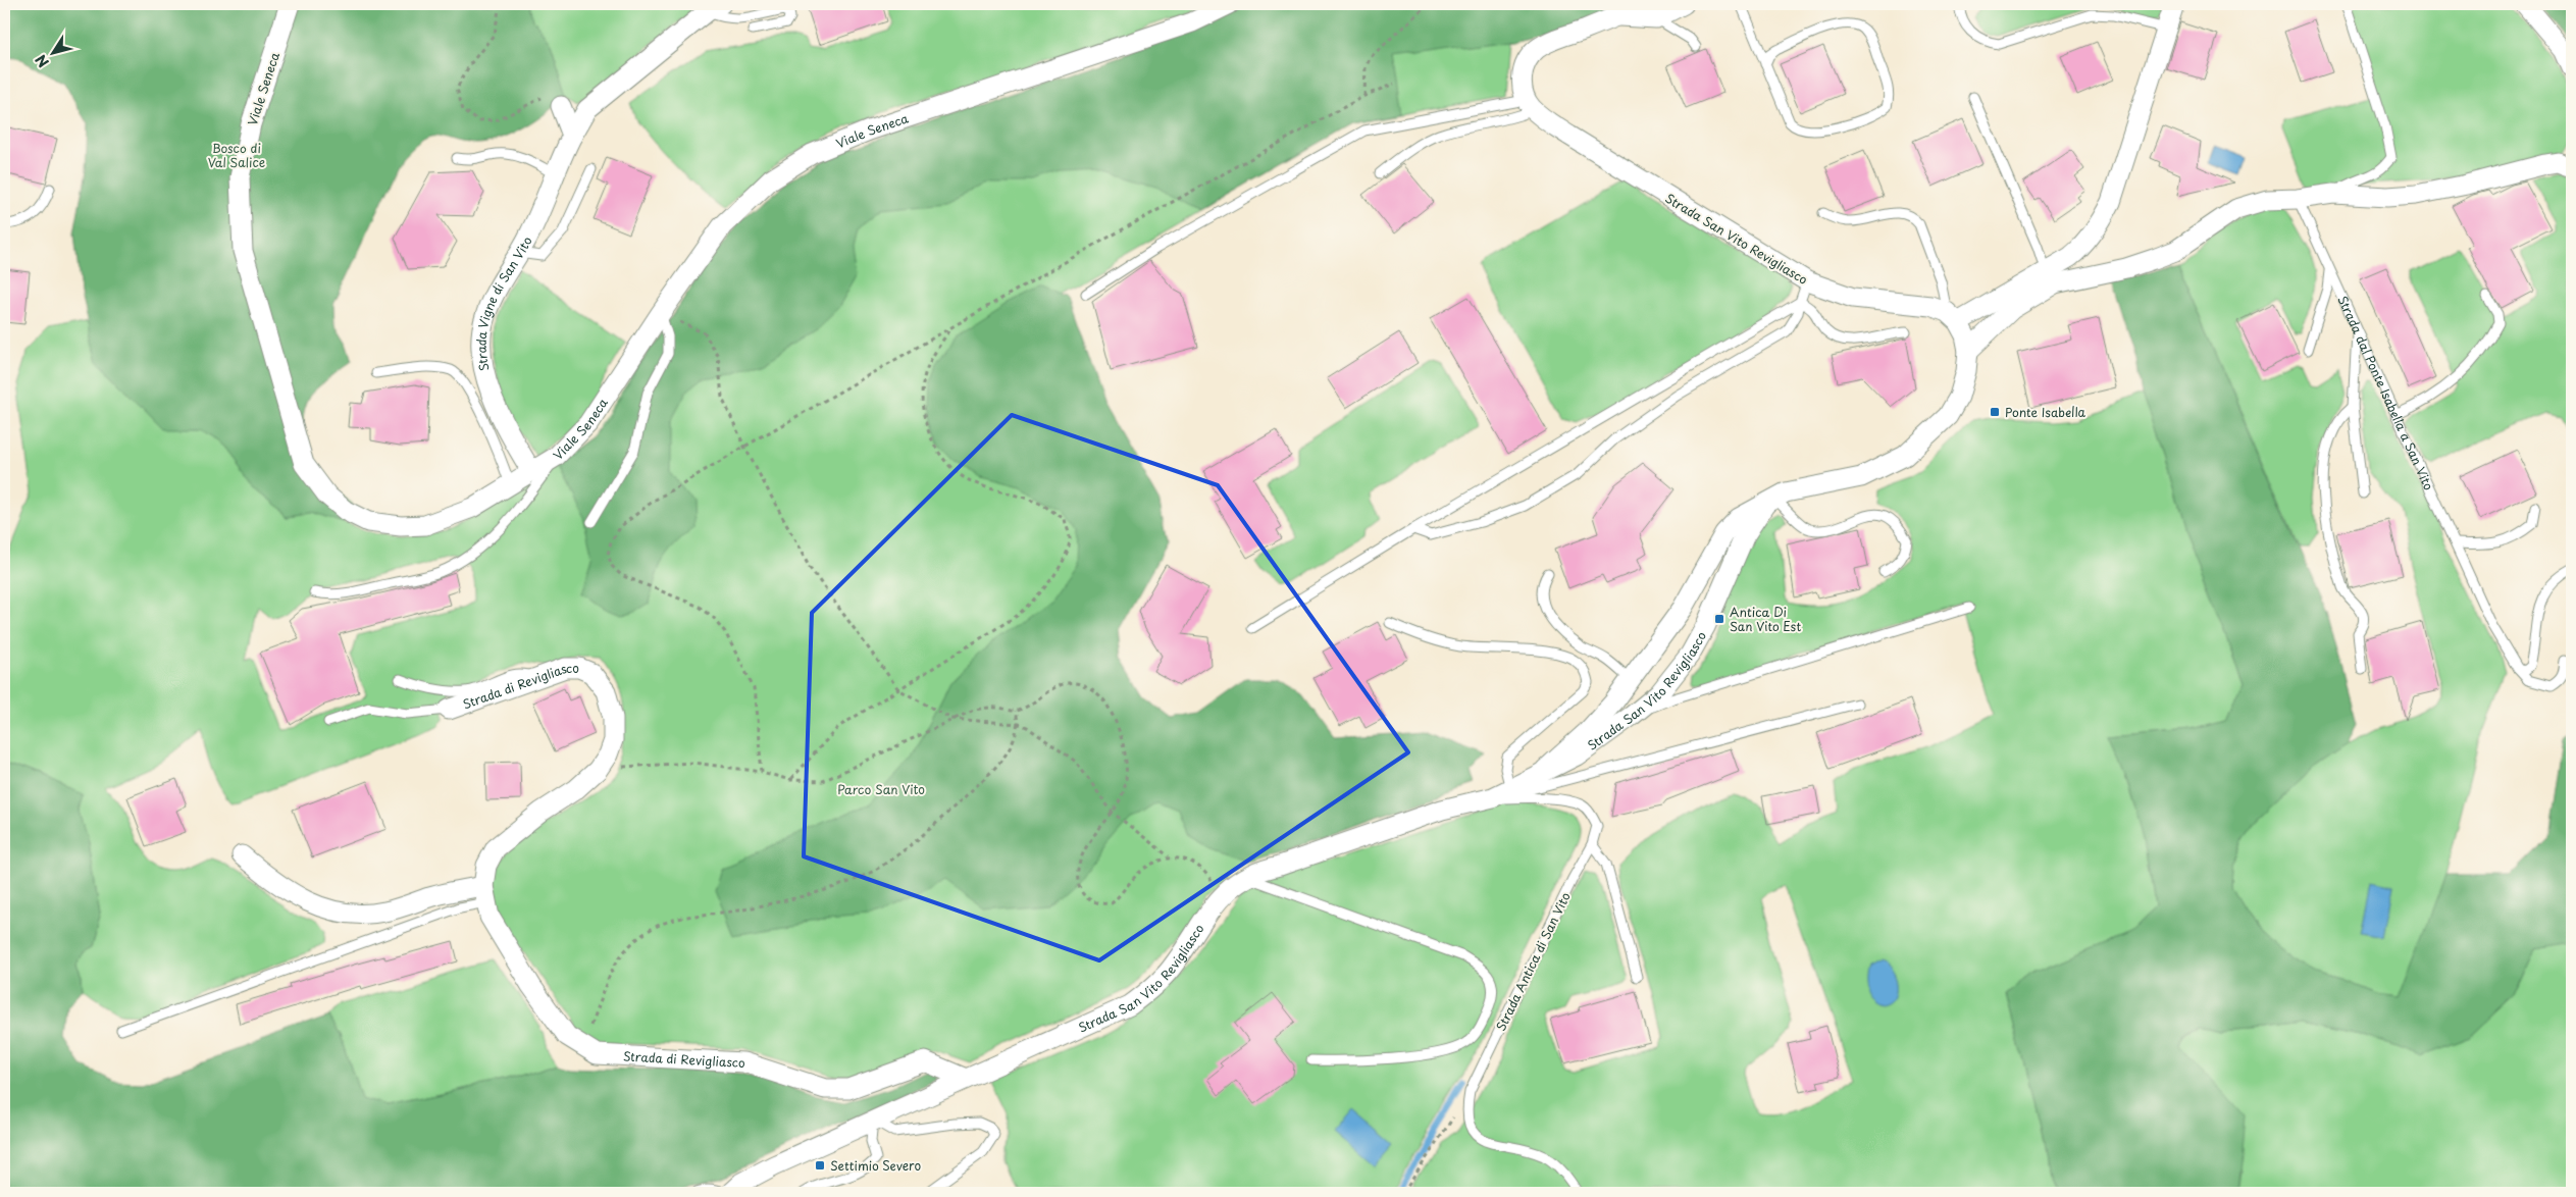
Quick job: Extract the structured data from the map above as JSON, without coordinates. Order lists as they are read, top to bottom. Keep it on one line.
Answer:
{"streets":{"street":["Viale Seneca","Strada San Vito Revigliasco","Strada Vigne di San Vito","Strada di Revigliasco"],"lane":["Strada dal Ponte Isabella a San Vito","Strada Antica di San Vito"]},"crossings":[["Viale Seneca","Strada Vigne di San Vito"],["Strada San Vito Revigliasco","Strada di Revigliasco"],["Strada San Vito Revigliasco","Strada Antica di San Vito"]],"parks":["Bosco di Val Salice","Parco San Vito"],"places":{"transit":["Ponte Isabella","Antica Di San Vito Est","Settimio Severo"]},"north":"bottom left"}
